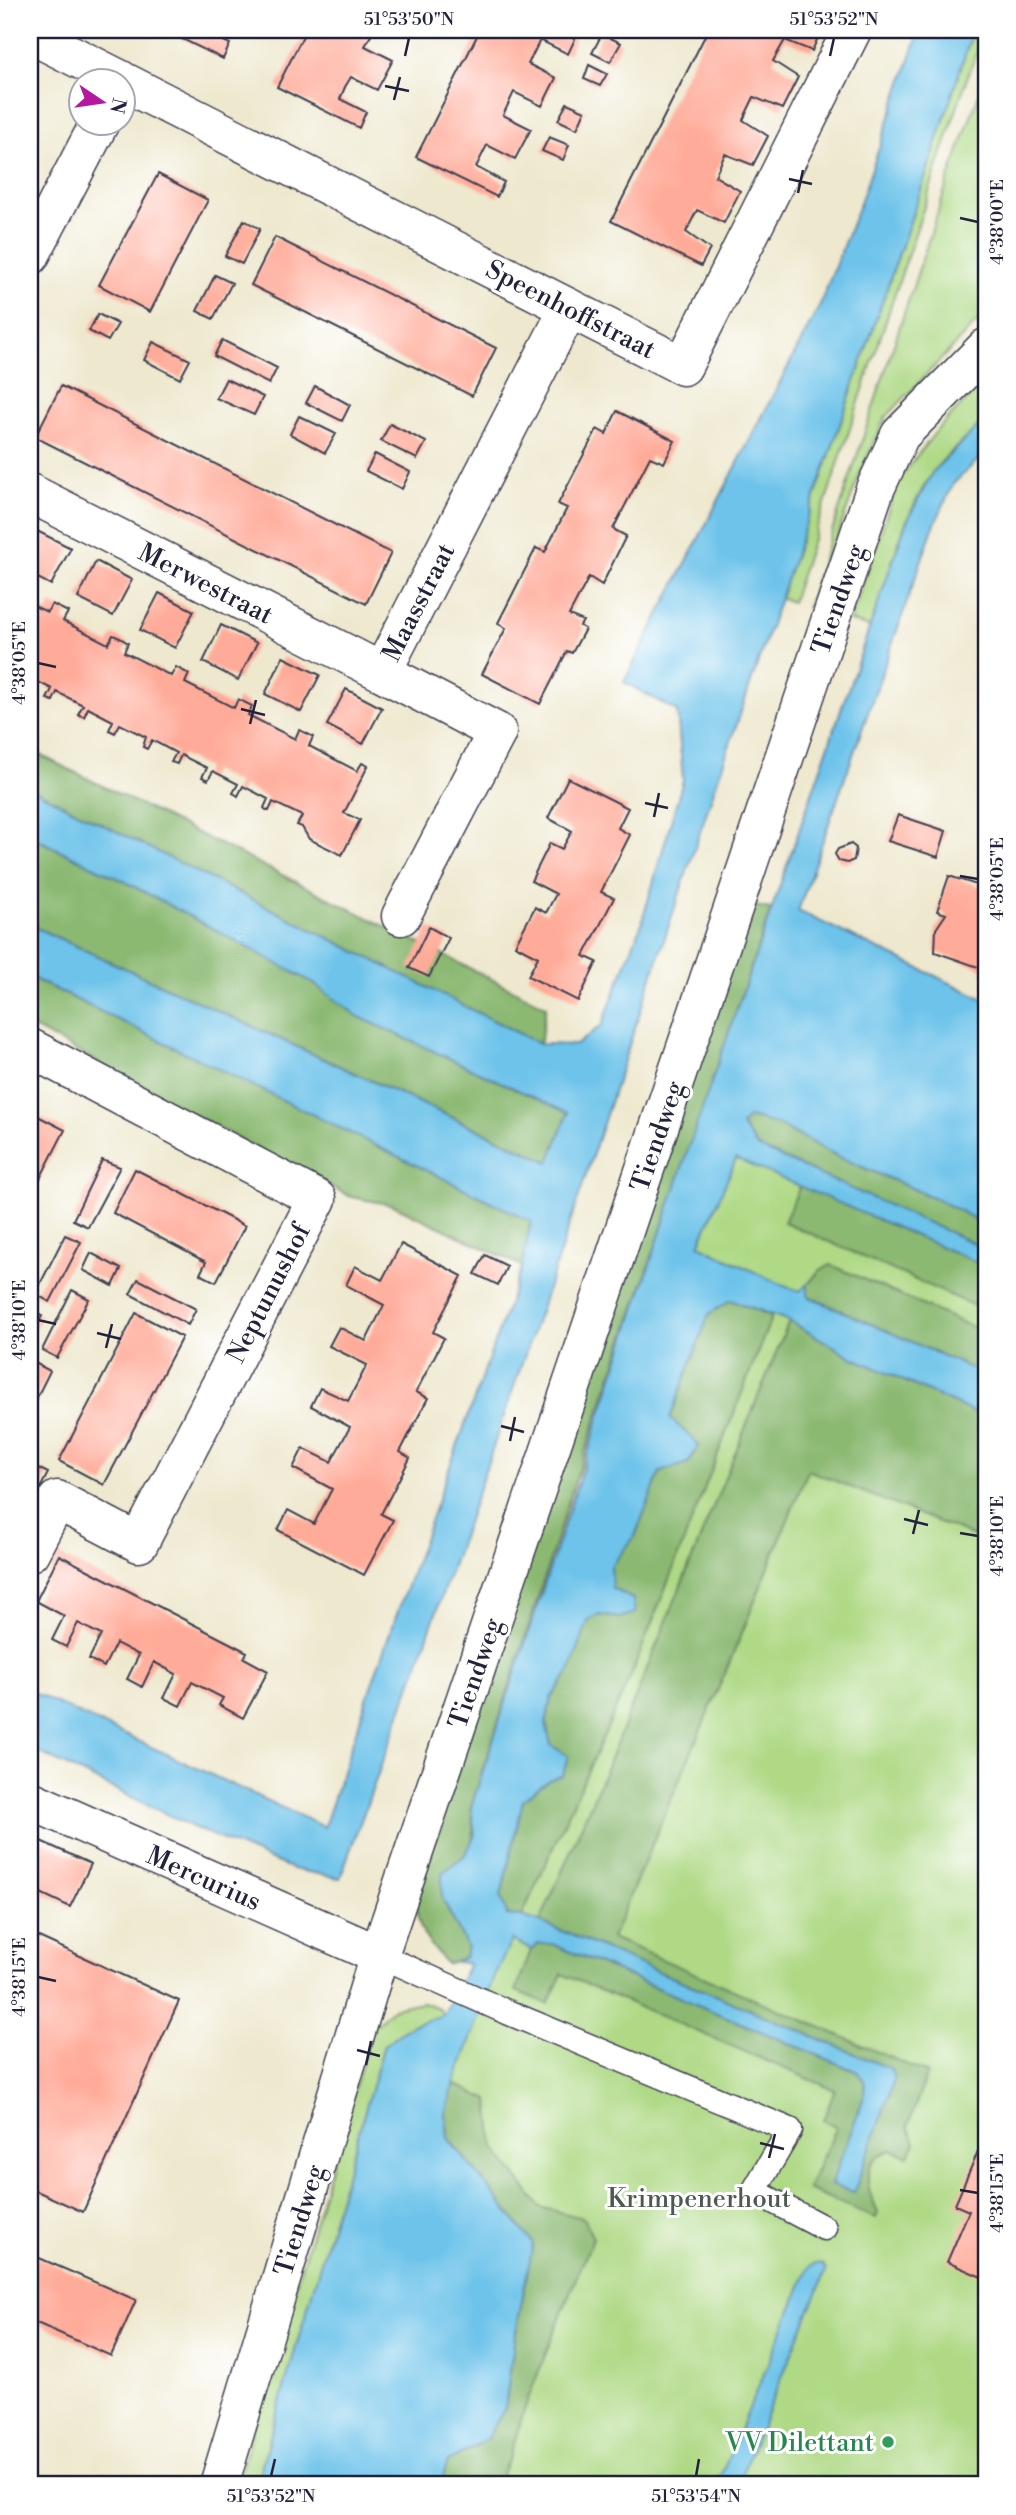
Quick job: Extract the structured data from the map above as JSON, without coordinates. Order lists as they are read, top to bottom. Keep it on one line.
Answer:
{"streets":{"street":["Speenhoffstraat","Merwestraat","Tiendweg","Maasstraat","Neptunushof","Mercurius"]},"crossings":[["Speenhoffstraat","Maasstraat"],["Merwestraat","Maasstraat"],["Tiendweg","Mercurius"]],"parks":["Krimpenerhout"],"places":["VV Dilettant"],"north":"right","coordinates":["51°53'50\"N","51°53'52\"N","4°38'00\"E","4°38'05\"E","4°38'10\"E","4°38'15\"E","51°53'54\"N"]}
